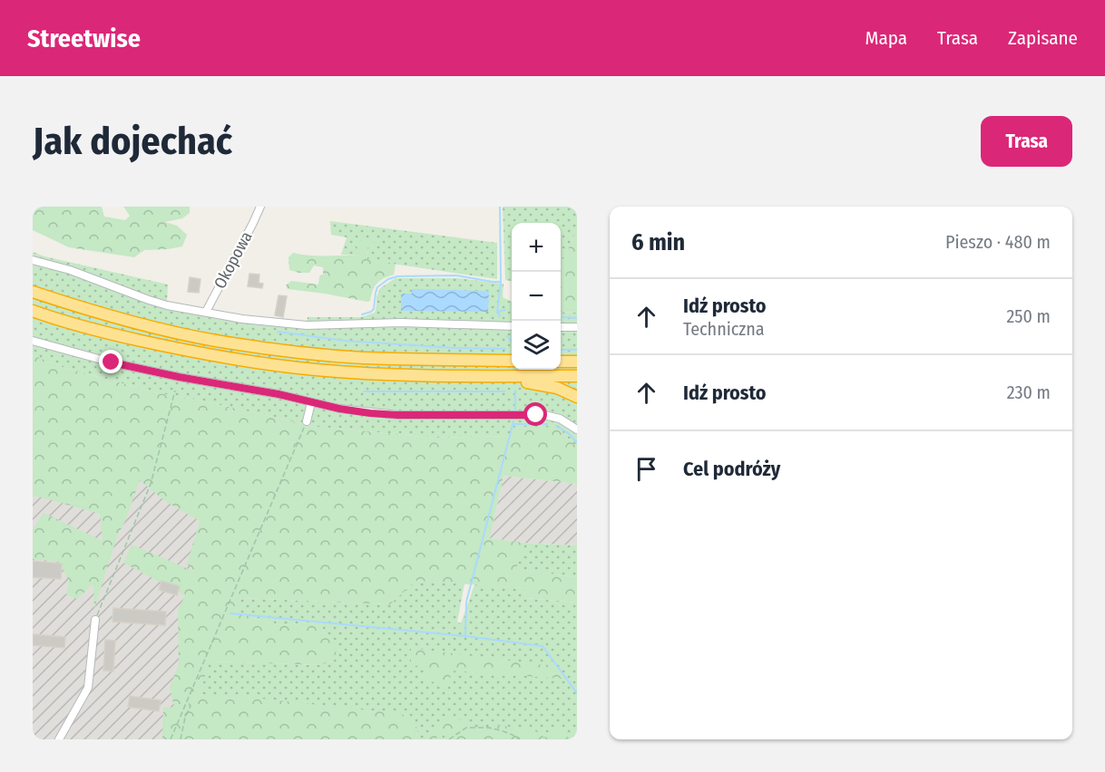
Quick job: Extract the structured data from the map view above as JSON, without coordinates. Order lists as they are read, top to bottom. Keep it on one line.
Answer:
{"streets":{"street":["Okopowa"]},"page":{"header":"Streetwise","nav":["Mapa","Trasa","Zapisane"],"buttons":"Trasa","title":"Jak dojechać","heading":["6 min","Pieszo · 480 m"],"map_buttons":["+","−"],"list":[["Idź prosto","Techniczna","250 m"],["Idź prosto","230 m"],"Cel podróży"]}}
